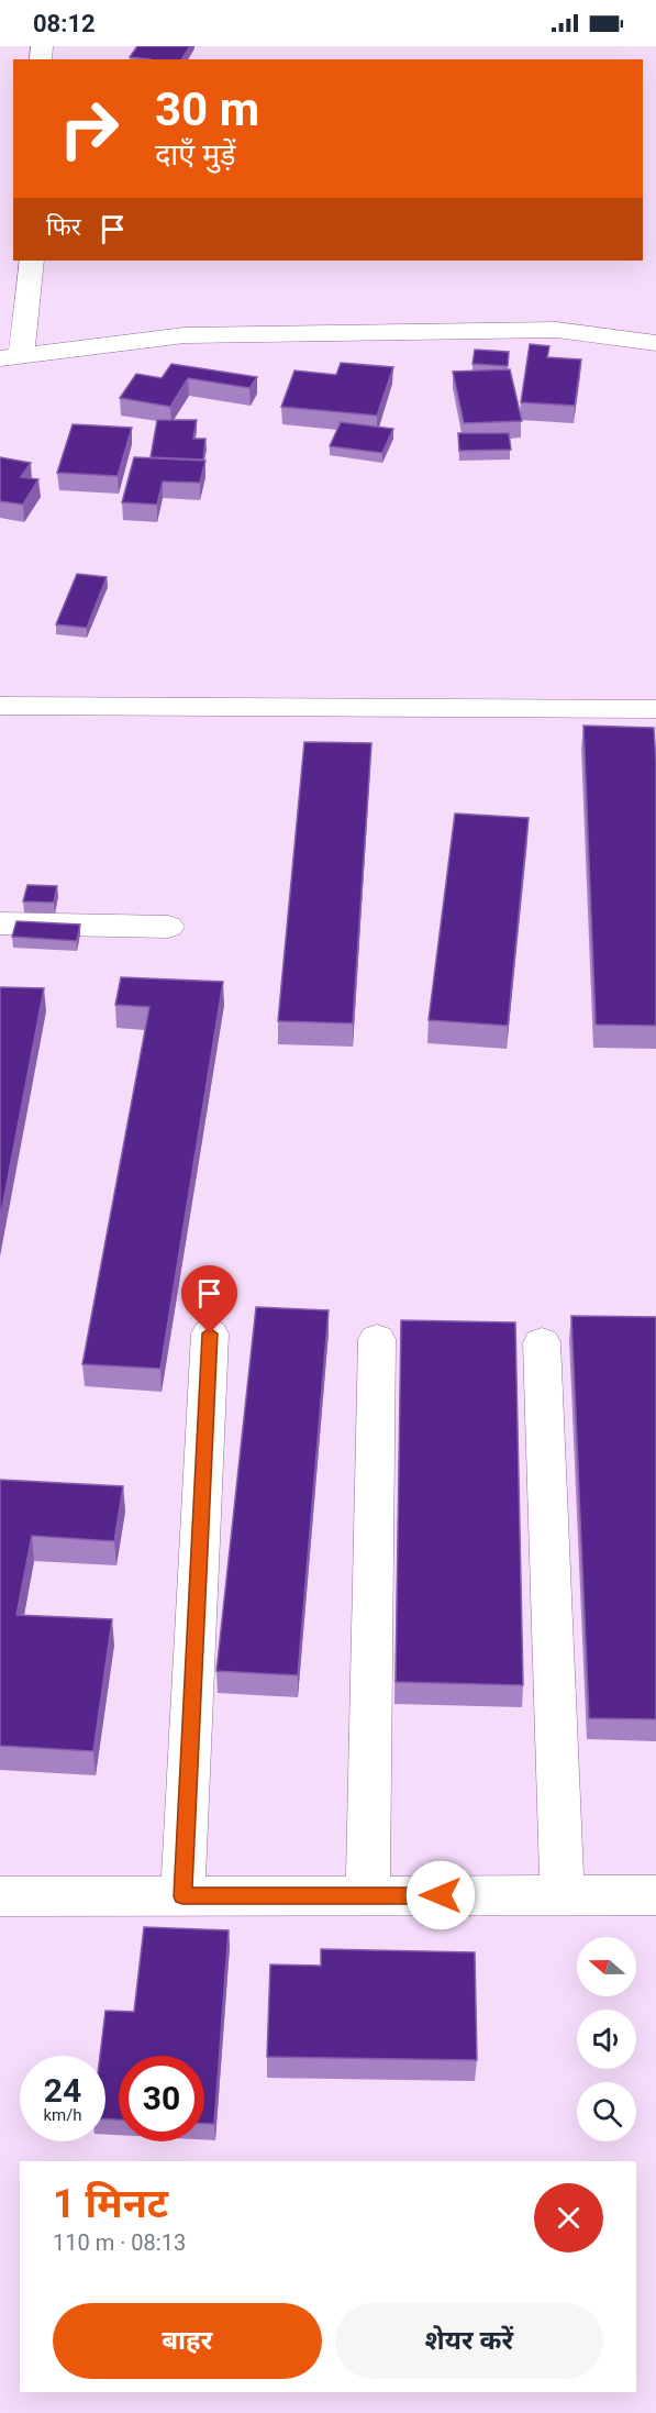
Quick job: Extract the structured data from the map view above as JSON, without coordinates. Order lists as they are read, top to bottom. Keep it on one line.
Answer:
{"north":"left","page":{"status":"08:12","turn":["30 m","दाएँ मुड़ें"],"then":"फिर","speed":"24 km/h","limit":"30","heading":["1 मिनट","110 m · 08:13"],"buttons":["बाहर","शेयर करें"]}}
